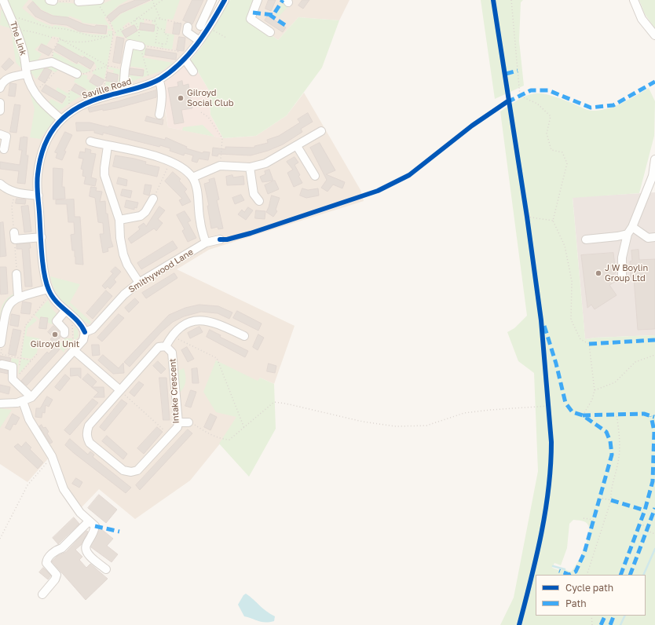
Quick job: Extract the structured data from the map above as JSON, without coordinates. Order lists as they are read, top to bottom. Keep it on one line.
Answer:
{"streets":{"street":["The Link","Saville Road","Smithywood Lane","Intake Crescent"]},"crossings":[["The Link","Saville Road"],["Saville Road","Smithywood Lane"]],"places":["Gilroyd Social Club","J W Boylin Group Ltd","Gilroyd Unit"],"legend":["Cycle path","Path"]}
